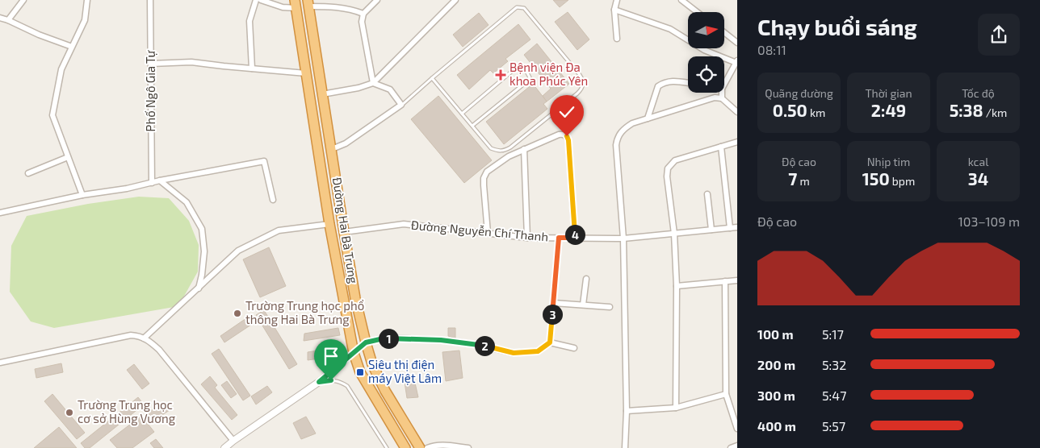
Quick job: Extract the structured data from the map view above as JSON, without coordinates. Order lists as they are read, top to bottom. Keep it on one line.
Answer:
{"streets":{"highway":["Đường Hai Bà Trưng"],"street":["Phố Ngô Gia Tự","Đường Nguyễn Chí Thanh"]},"crossings":[["Đường Hai Bà Trưng","Đường Nguyễn Chí Thanh"]],"places":{"health":["Bệnh viện Đa khoa Phúc Yên"],"other":["Trường Trung học phổ thông Hai Bà Trưng","Trường Trung học cơ sở Hùng Vương"],"transit":["Siêu thị điện máy Việt Lâm"]},"north":"right","page":{"heading":["Chạy buổi sáng","08:11"],"stats":[["Quãng đường","0.50 km"],["Thời gian","2:49"],["Tốc độ","5:38 /km"],["Độ cao","7 m"],["Nhịp tim","150 bpm"],["kcal","34"]],"chart":["Độ cao","103–109 m"],"pins":["4","3","1","2"],"list":[{"name":"100 m","note":"5:17"},{"name":"200 m","note":"5:32"},{"name":"300 m","note":"5:47"},{"name":"400 m","note":"5:57"}]}}
